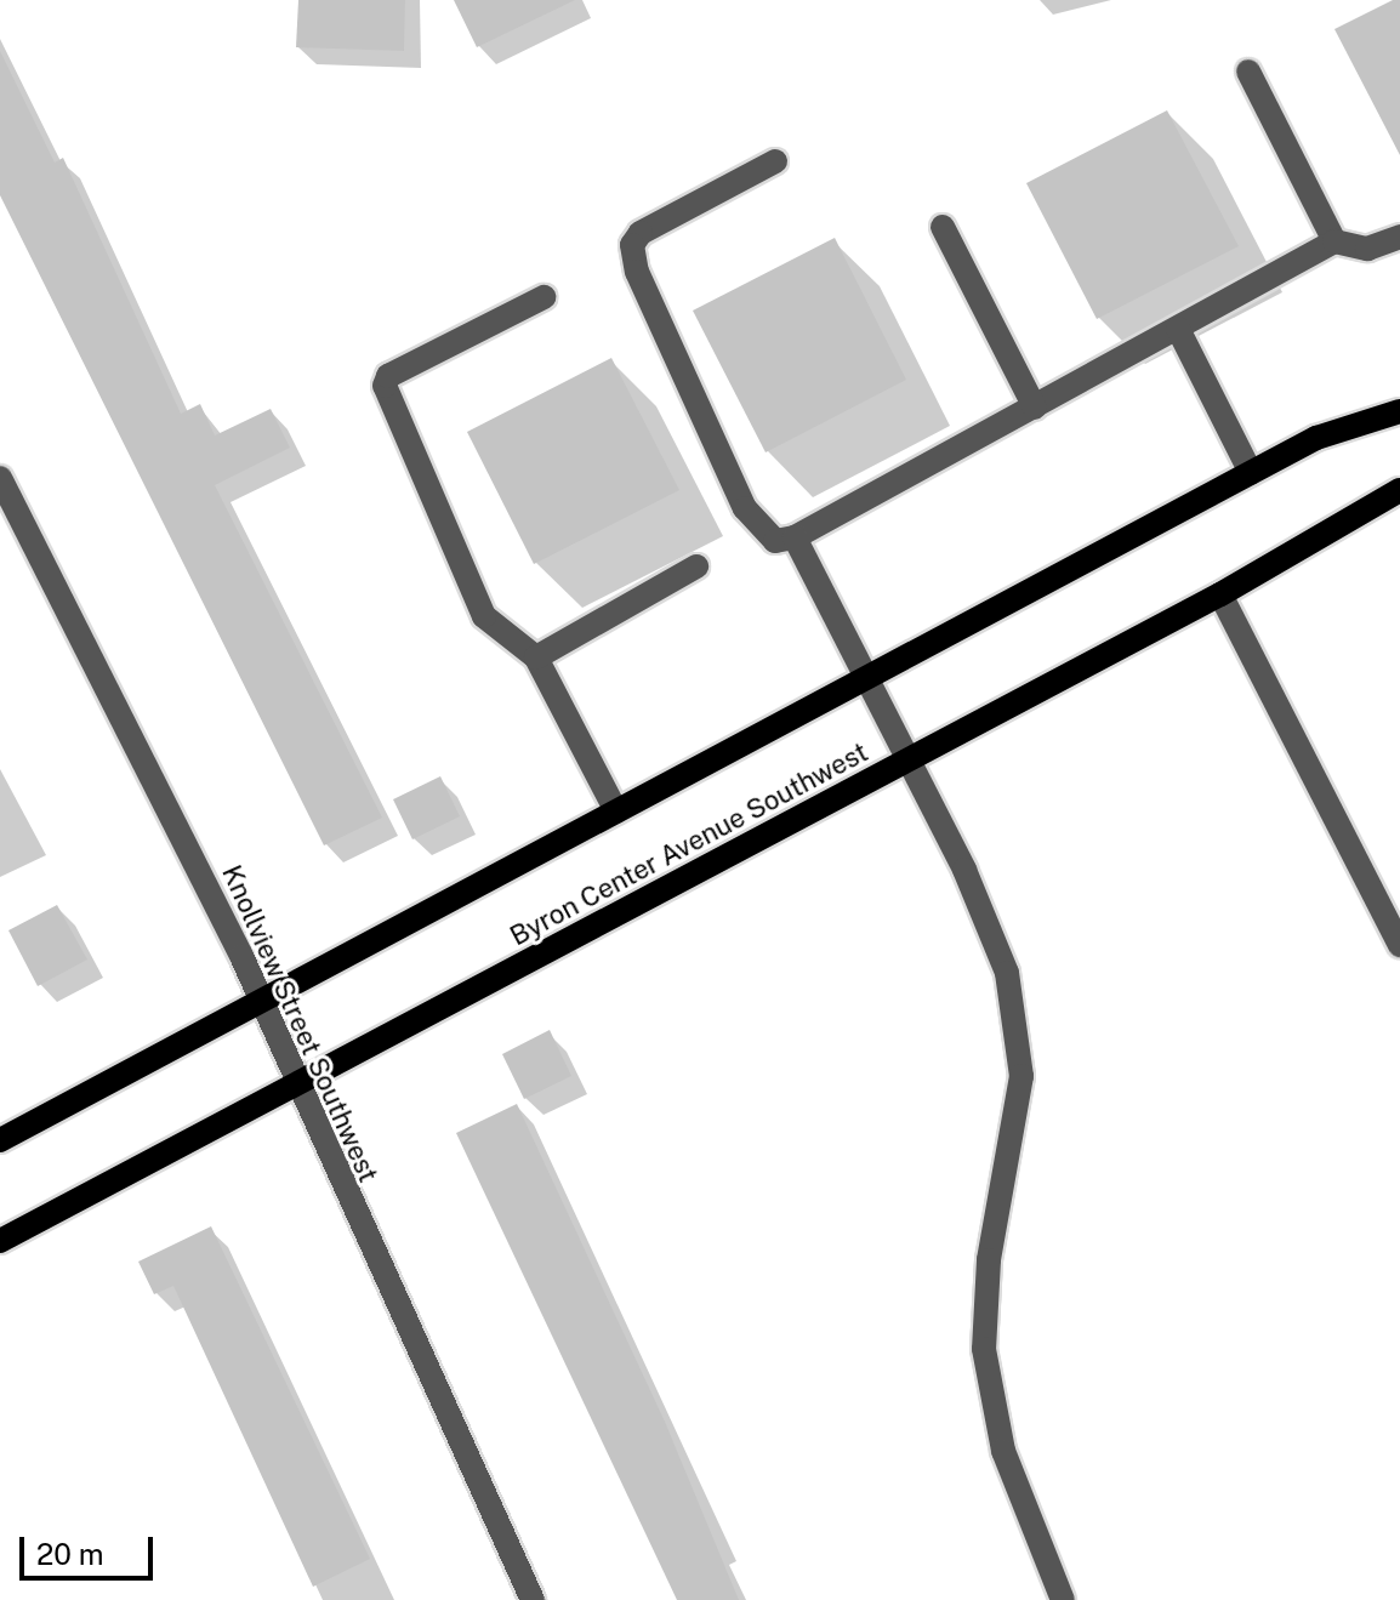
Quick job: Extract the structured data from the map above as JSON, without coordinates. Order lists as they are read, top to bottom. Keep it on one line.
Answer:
{"streets":{"main road":["Byron Center Avenue Southwest"],"street":["Knollview Street Southwest"]},"crossings":[["Byron Center Avenue Southwest","Knollview Street Southwest"]],"scale_bar":"20 m"}
